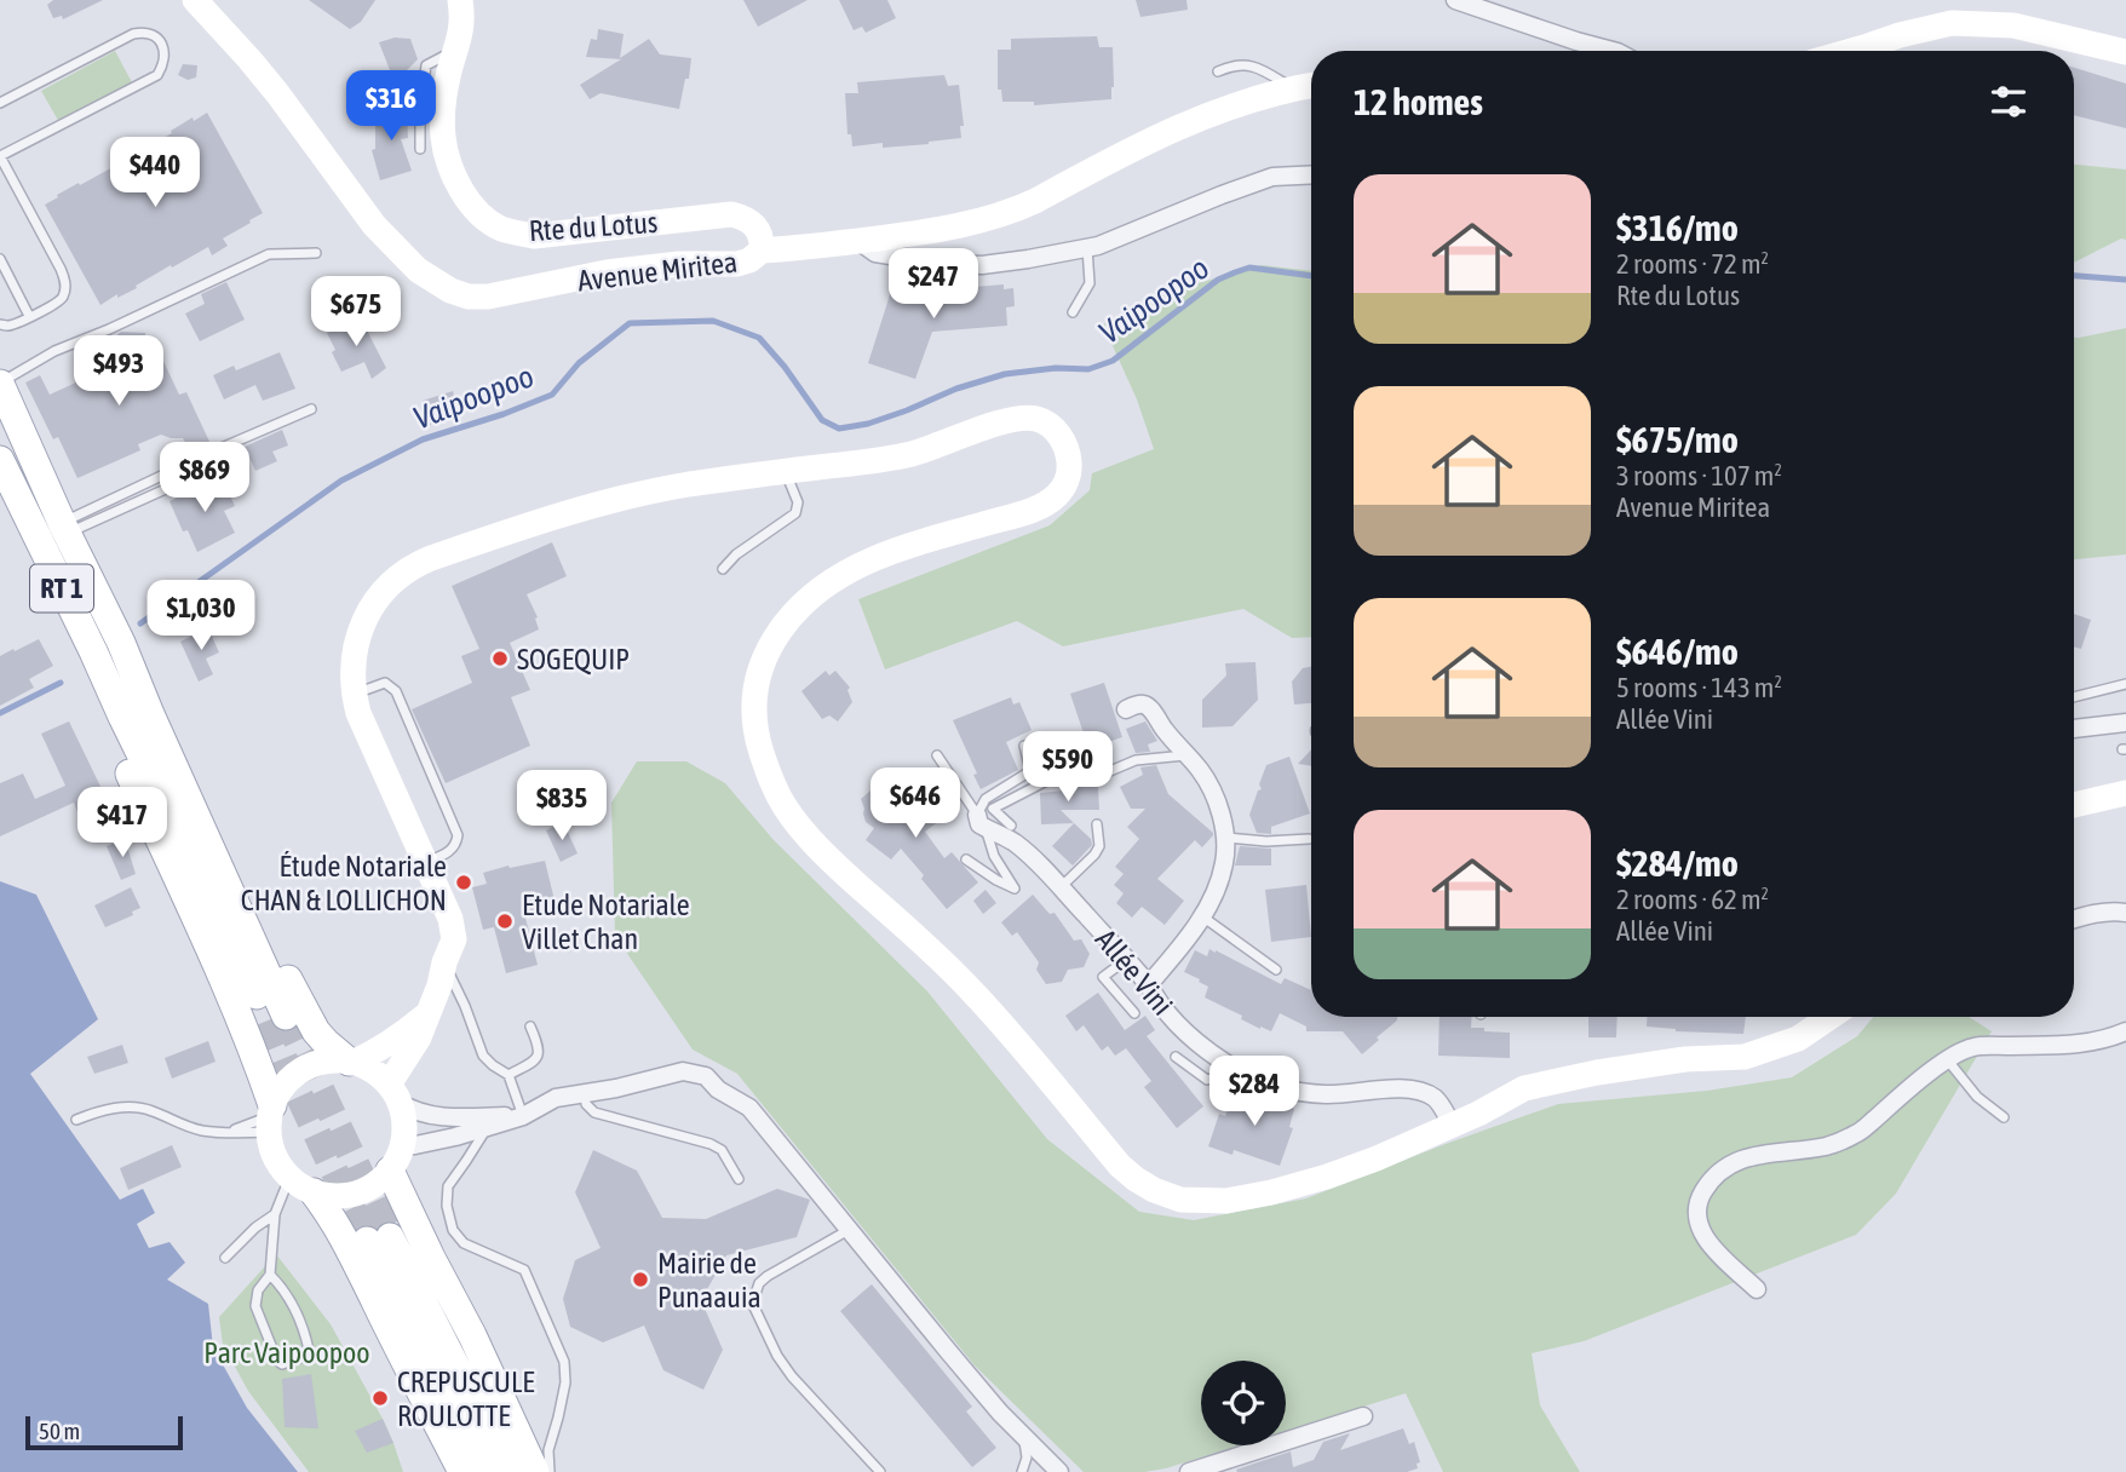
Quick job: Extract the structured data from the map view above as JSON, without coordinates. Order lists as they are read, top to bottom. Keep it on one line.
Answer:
{"streets":{"main road":["Rte du Lotus","Avenue Miritea","RT 1"],"street":["Allée Vini"]},"crossings":[["Rte du Lotus","Avenue Miritea"]],"water":["Vaipoopoo"],"parks":["Parc Vaipoopoo"],"places":["SOGEQUIP","Étude Notariale CHAN & LOLLICHON","Etude Notariale Villet Chan","Mairie de Punaauia","CREPUSCULE ROULOTTE"],"scale_bar":"50 m","page":{"heading":"12 homes","price":["$316","$440","$247","$675","$493","$869","$1,030","$590","$646","$835","$417","$284"],"list":[{"name":"$316/mo","note":"2 rooms · 72 m² · Rte du Lotus"},{"name":"$675/mo","note":"3 rooms · 107 m² · Avenue Miritea"},{"name":"$646/mo","note":"5 rooms · 143 m² · Allée Vini"},{"name":"$284/mo","note":"2 rooms · 62 m² · Allée Vini"}],"scale":"50 m"}}
